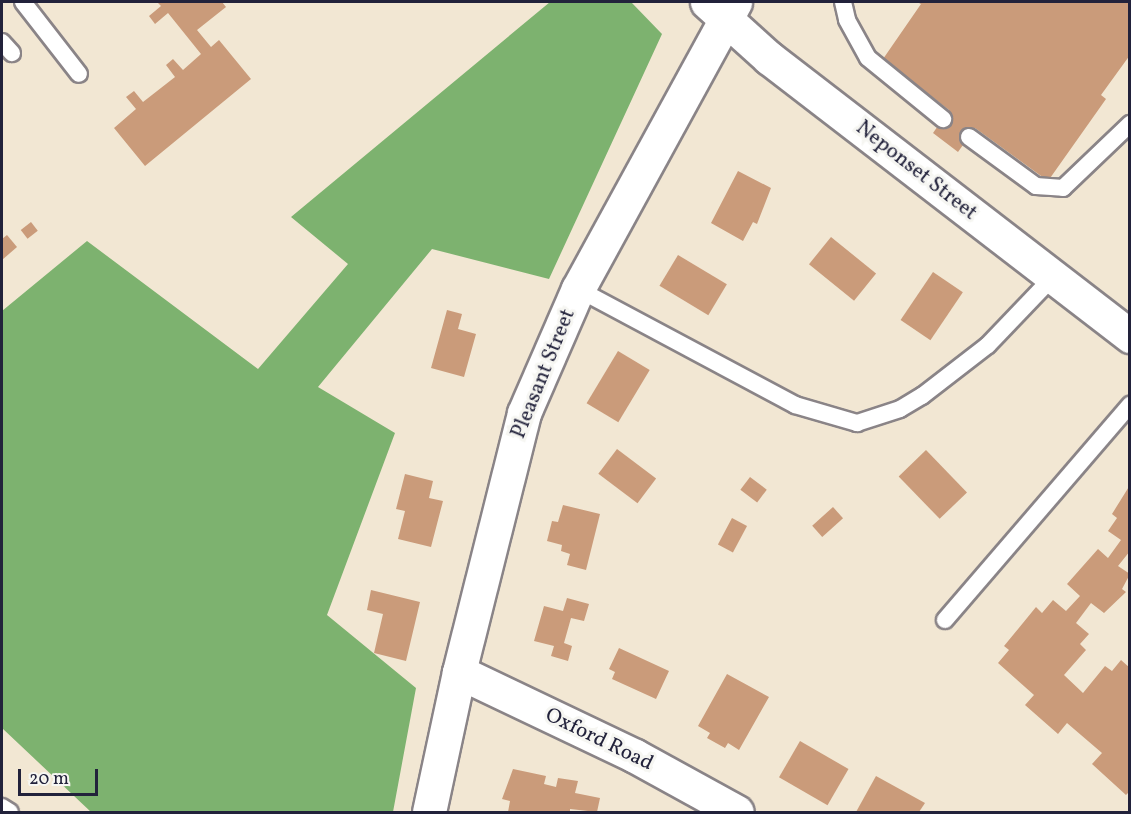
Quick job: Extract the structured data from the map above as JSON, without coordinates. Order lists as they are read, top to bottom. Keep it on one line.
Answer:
{"streets":{"street":["Neponset Street","Pleasant Street","Oxford Road"]},"crossings":[["Neponset Street","Pleasant Street"],["Pleasant Street","Oxford Road"]],"scale_bar":"20 m"}
